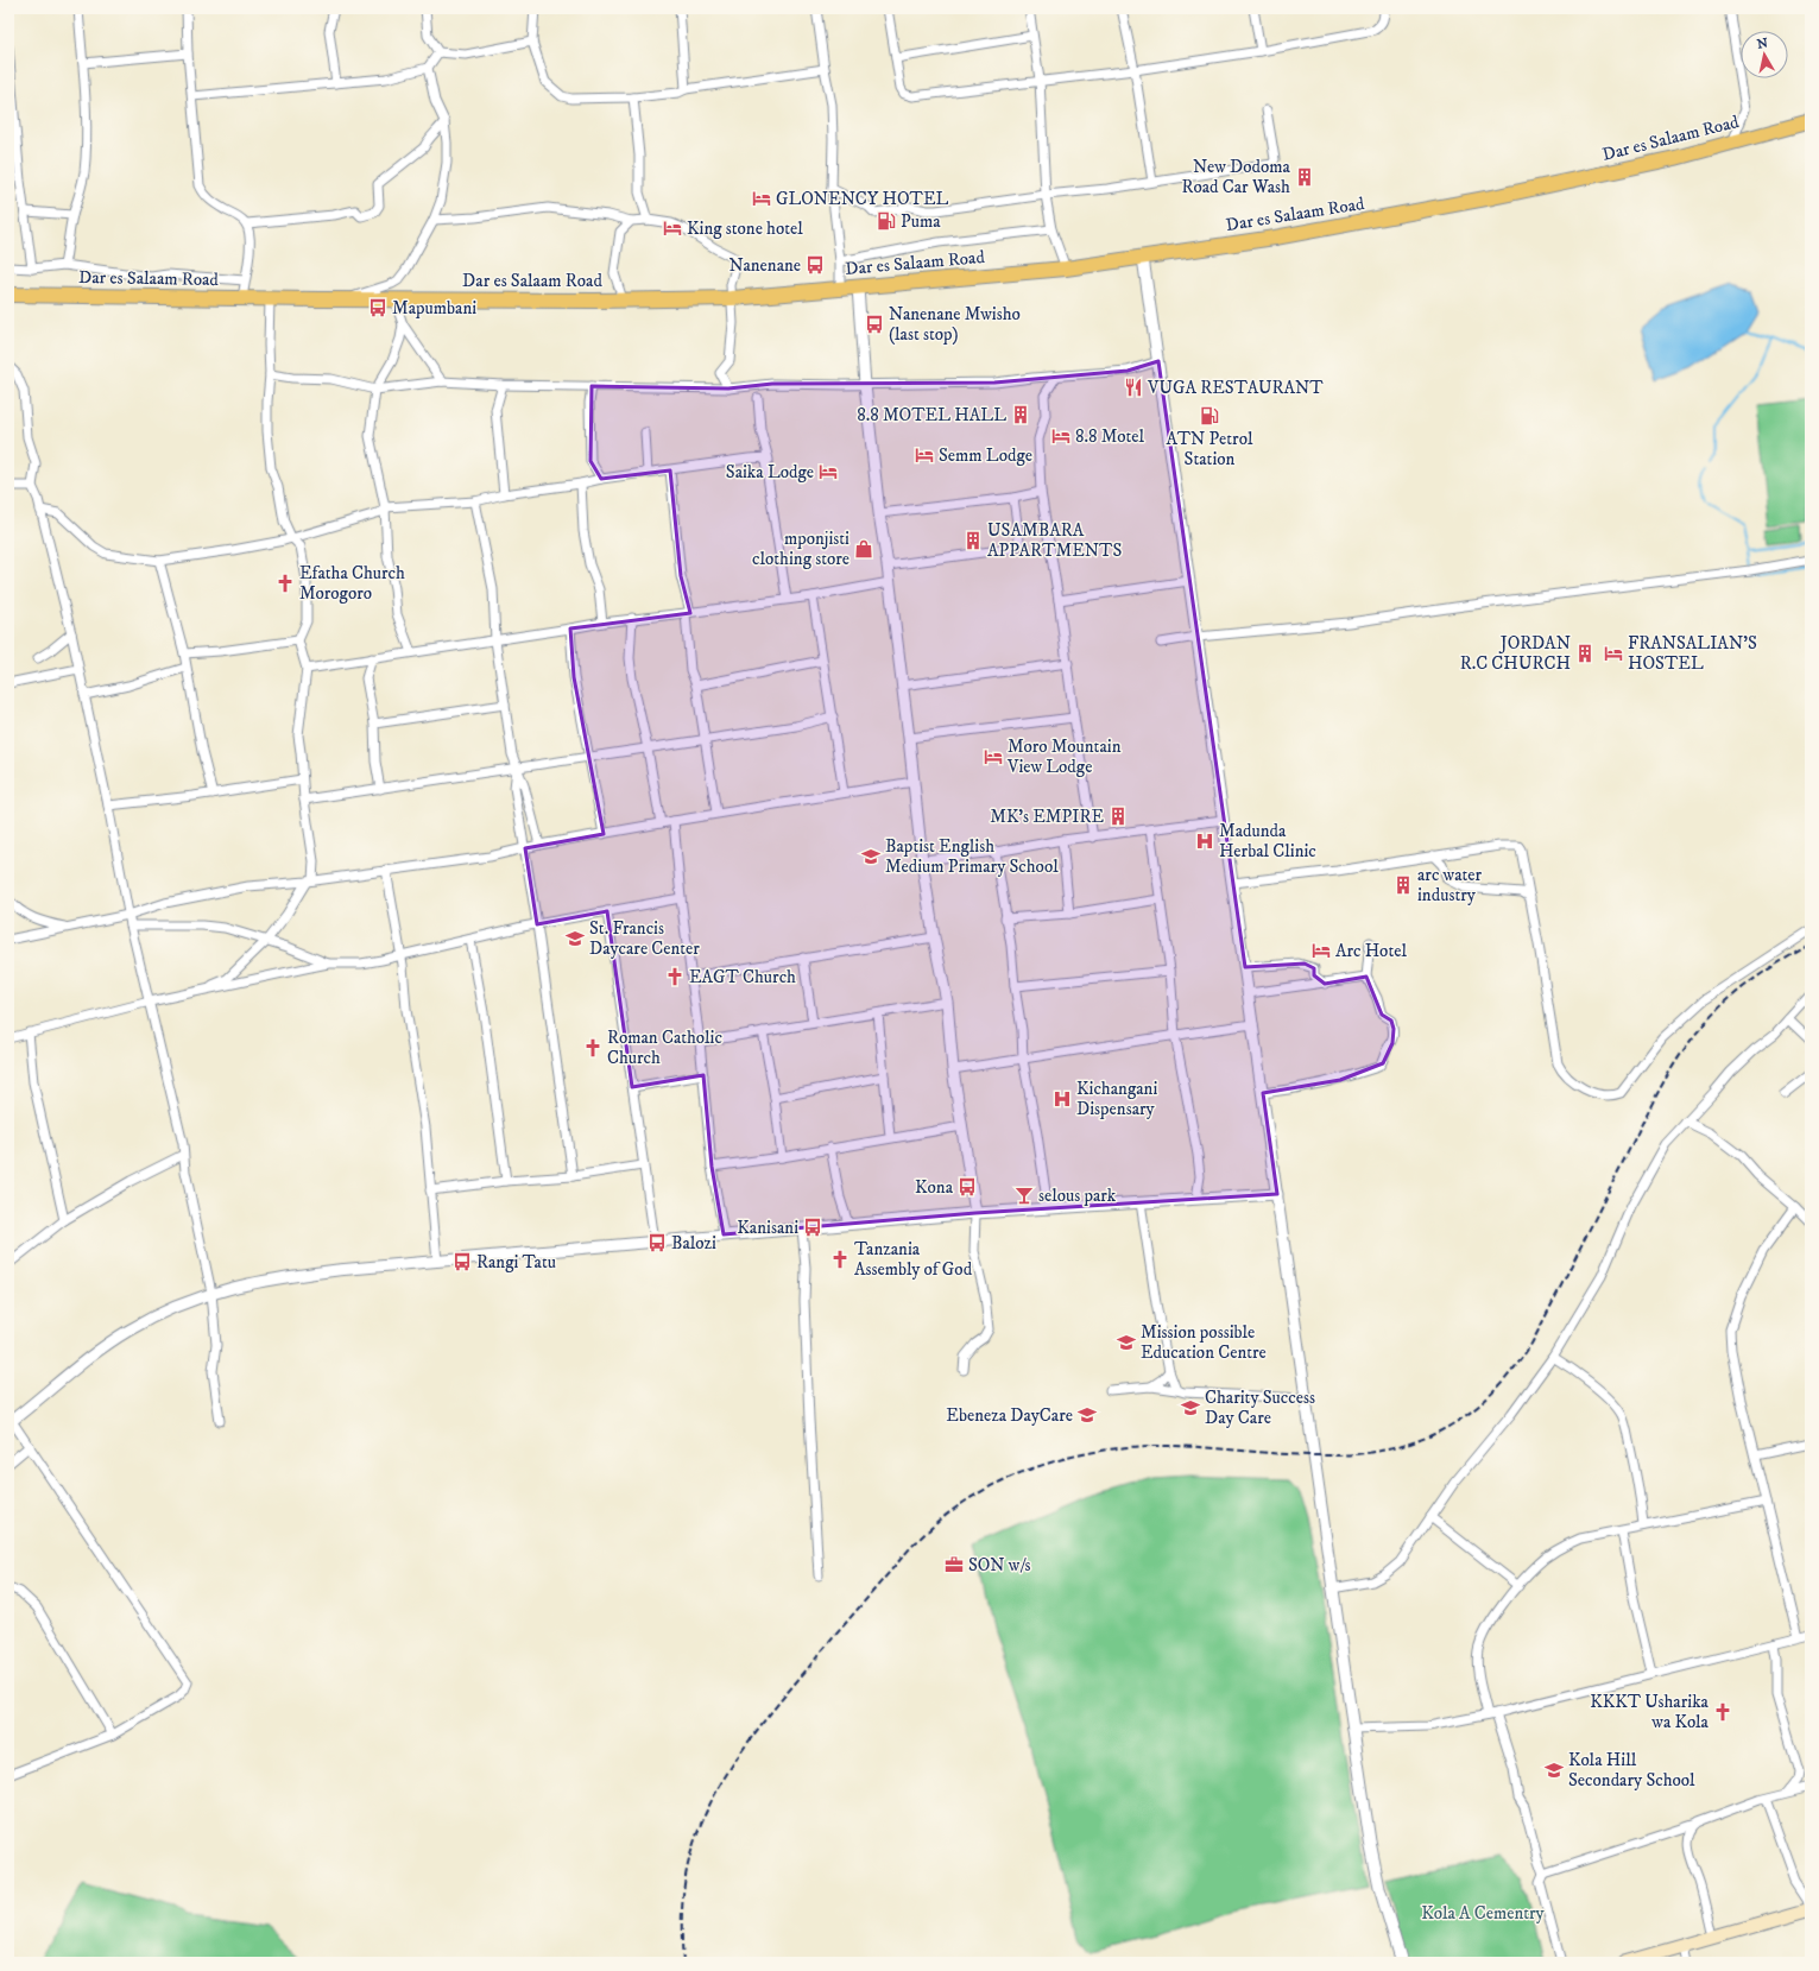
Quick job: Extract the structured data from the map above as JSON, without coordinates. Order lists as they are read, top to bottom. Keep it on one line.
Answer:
{"streets":{"highway":["Dar es Salaam Road"]},"parks":["Kola A Cementry"],"places":{"building":["New Dodoma Road Car Wash","8.8 MOTEL HALL","USAMBARA APPARTMENTS","JORDAN R.C CHURCH","MK's EMPIRE","arc water industry"],"hotel":["GLONENCY HOTEL","King stone hotel","8.8 Motel","Semm Lodge","Saika Lodge","FRANSALIAN'S HOSTEL","Moro Mountain View Lodge","Arc Hotel"],"fuel station":["Puma","ATN Petrol Station"],"bus stop":["Nanenane","Mapumbani","Nanenane Mwisho (last stop)","Kona","Kanisani","Balozi","Rangi Tatu"],"restaurant":["VUGA RESTAURANT"],"shop":["mponjisti clothing store"],"church":["Efatha Church Morogoro","EAGT Church","Roman Catholic Church","Tanzania Assembly of God","KKKT Usharika wa Kola"],"hospital":["Madunda Herbal Clinic","Kichangani Dispensary"],"school or university":["Baptist English Medium Primary School","St. Francis Daycare Center","Mission possible Education Centre","Charity Success Day Care","Ebeneza DayCare","Kola Hill Secondary School"],"bar":["selous park"],"office":["SON w/s"]},"north":"top"}
